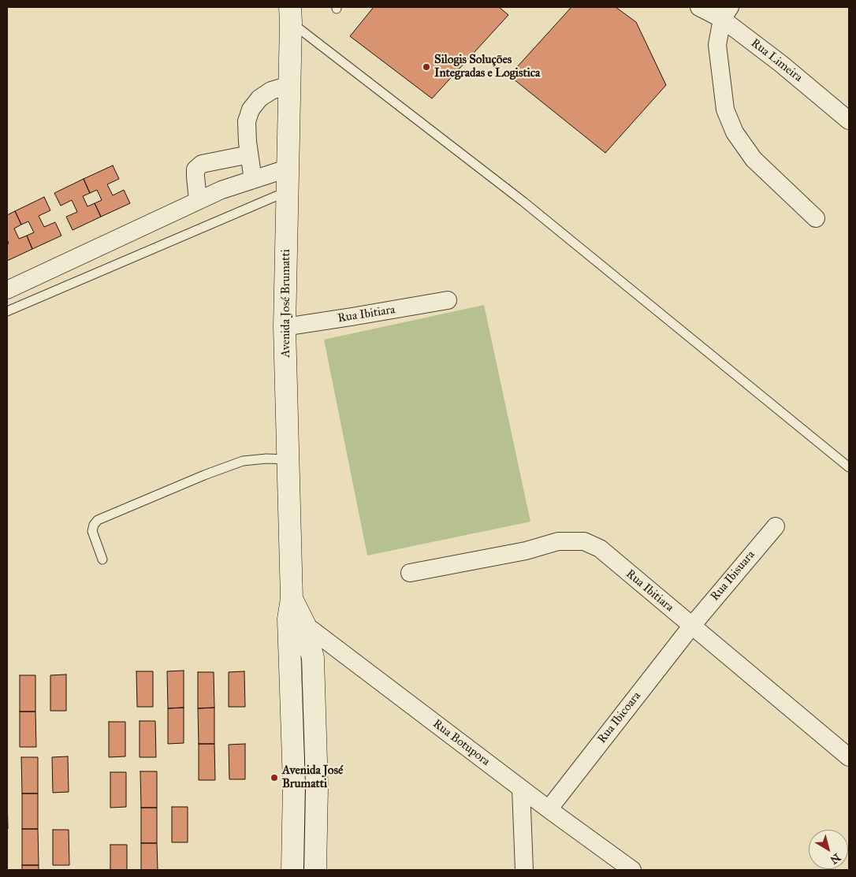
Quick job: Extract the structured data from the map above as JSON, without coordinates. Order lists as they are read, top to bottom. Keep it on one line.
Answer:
{"streets":{"main road":["Avenida José Brumatti"],"street":["Rua Limeira","Rua Ibitiara","Rua Ibisuara","Rua Ibicoara","Rua Botupora"]},"crossings":[["Avenida José Brumatti","Rua Ibitiara"],["Avenida José Brumatti","Rua Botupora"],["Rua Ibitiara","Rua Ibisuara"],["Rua Ibitiara","Rua Ibicoara"],["Rua Ibisuara","Rua Ibicoara"],["Rua Ibicoara","Rua Botupora"]],"places":["Silogis Soluções Integradas e Logistica","Avenida José Brumatti"],"north":"bottom right"}
